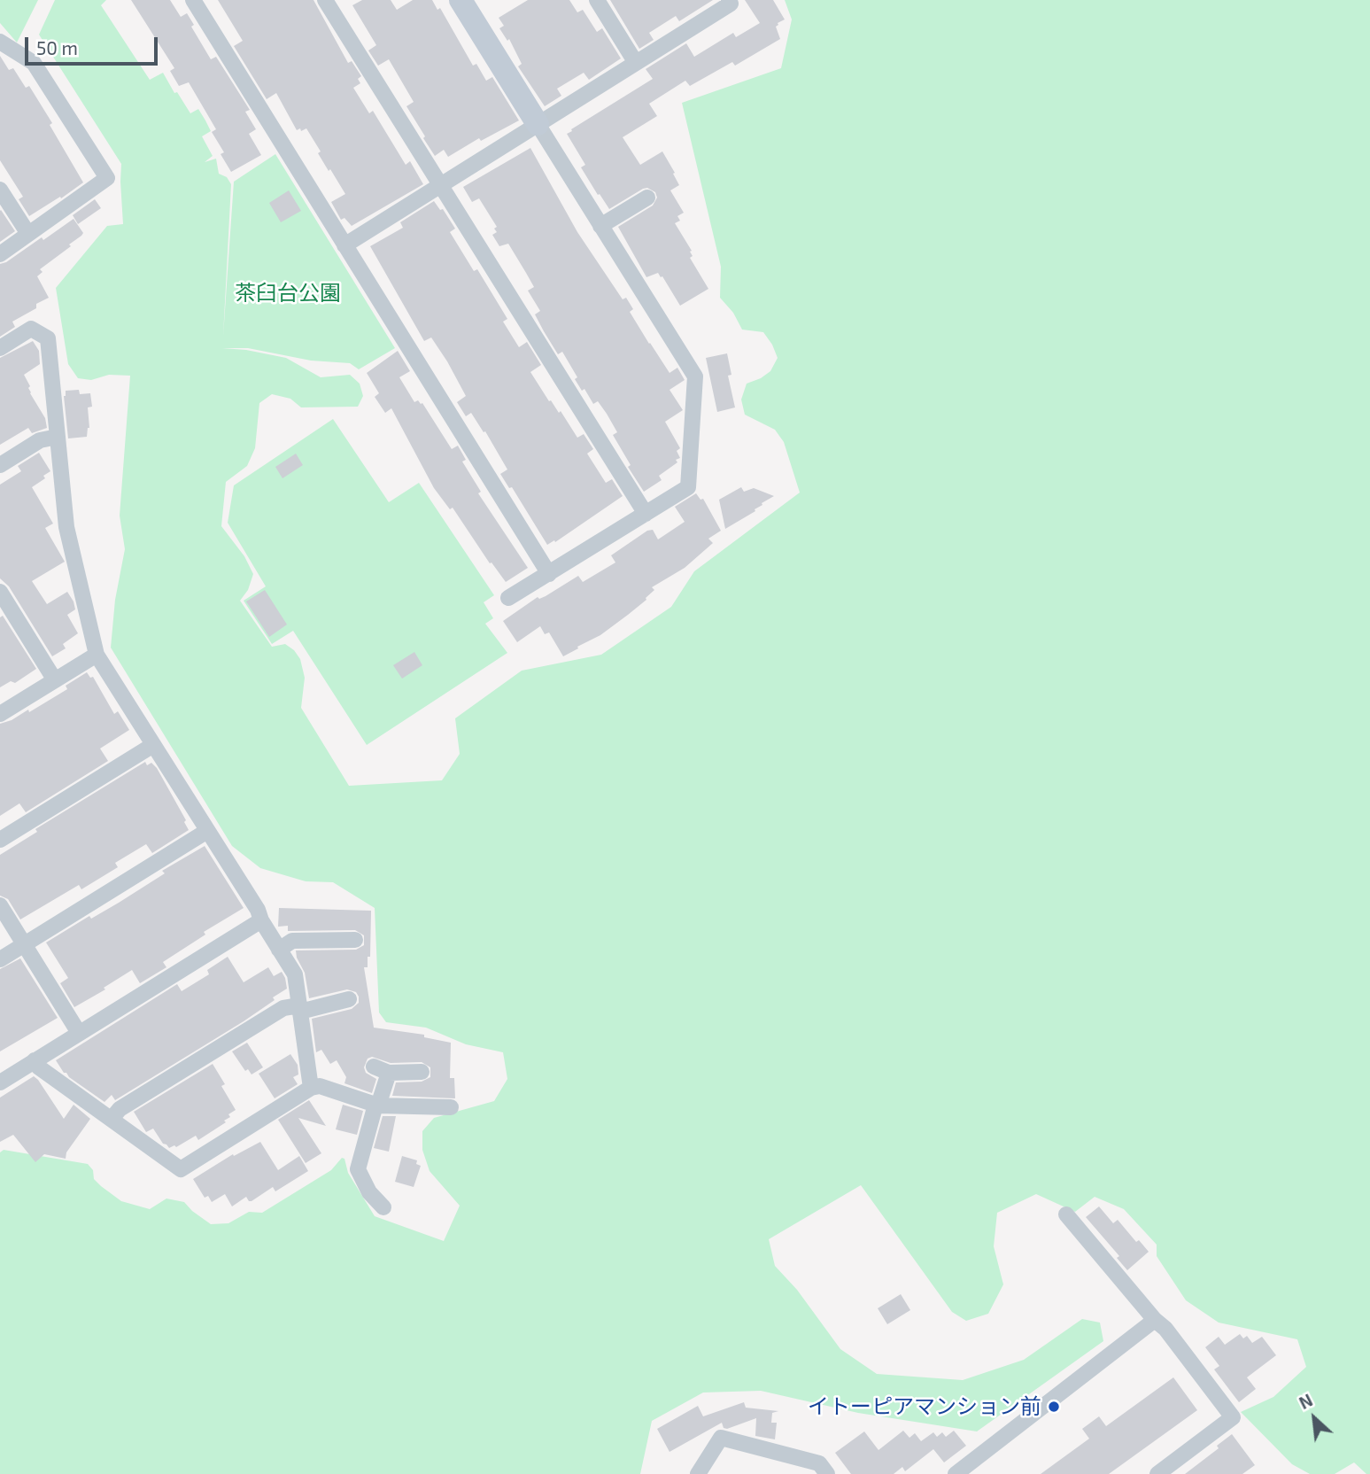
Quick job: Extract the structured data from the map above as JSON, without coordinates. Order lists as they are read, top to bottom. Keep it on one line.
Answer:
{"parks":["茶臼台公園"],"places":["イトーピアマンション前"],"scale_bar":"50 m","north":"top left"}
